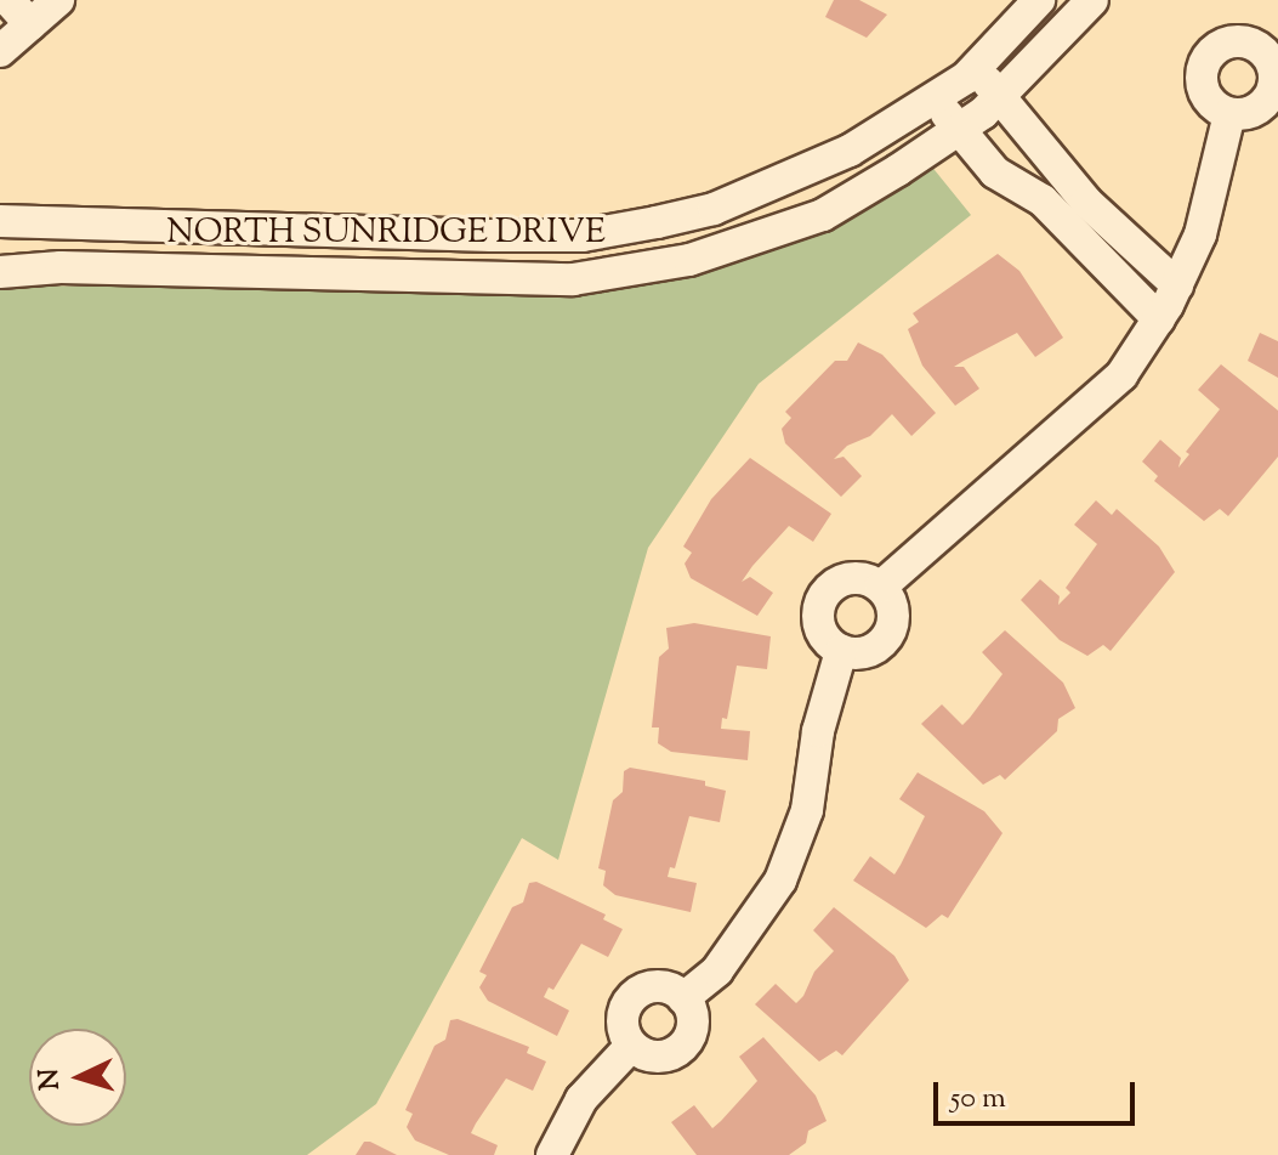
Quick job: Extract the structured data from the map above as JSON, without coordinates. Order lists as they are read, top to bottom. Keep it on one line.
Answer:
{"streets":{"street":["NORTH SUNRIDGE DRIVE"]},"scale_bar":"50 m","north":"left"}
